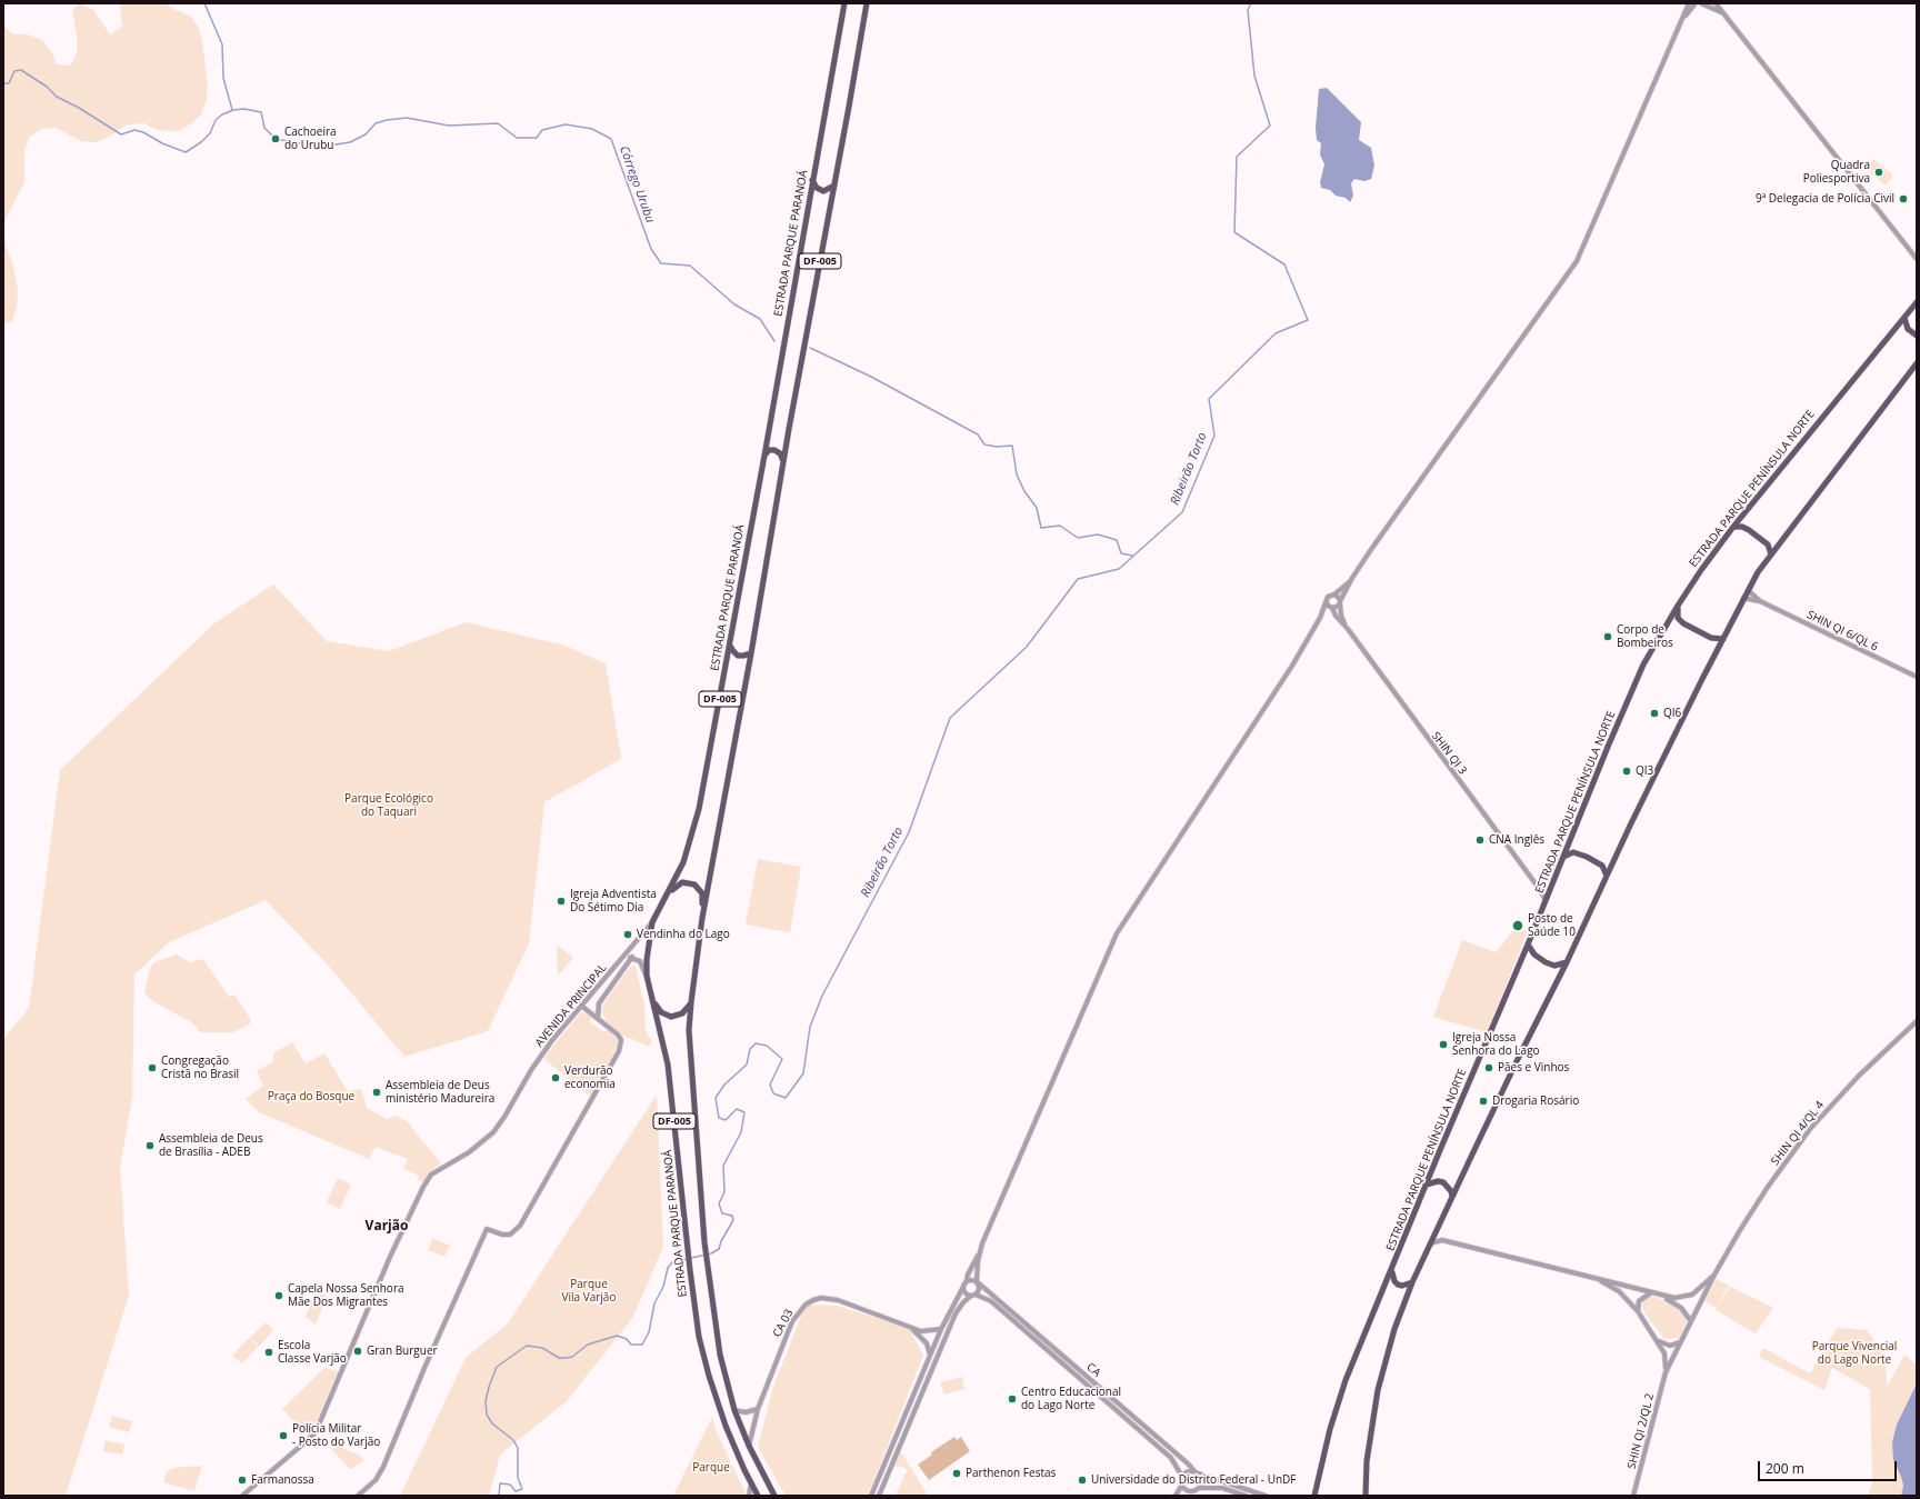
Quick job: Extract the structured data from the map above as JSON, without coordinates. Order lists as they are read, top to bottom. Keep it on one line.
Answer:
{"streets":{"main road":["ESTRADA PARQUE PARANOÁ","DF-005","ESTRADA PARQUE PENÍNSULA NORTE"],"street":["SHIN QI 6/QL 6","SHIN QI 3","AVENIDA PRINCIPAL","SHIN QI 4/QL 4","CA 03","CA","SHIN QI 2/QL 2"]},"crossings":[["ESTRADA PARQUE PARANOÁ","AVENIDA PRINCIPAL"],["DF-005","CA 03"],["ESTRADA PARQUE PENÍNSULA NORTE","SHIN QI 3"],["SHIN QI 4/QL 4","SHIN QI 2/QL 2"]],"districts":["Varjão"],"water":["Córrego Urubu","Ribeirão Torto"],"parks":["Parque Ecológico do Taquari","Praça do Bosque","Parque Vila Varjão","Parque Vivencial do Lago Norte","Parque"],"places":["Cachoeira do Urubu","Quadra Poliesportiva","9ª Delegacia de Polícia Civil","Corpo de Bombeiros","QI6","QI3","CNA Inglês","Igreja Adventista Do Sétimo Dia","Posto de Saúde 10","Vendinha do Lago","Igreja Nossa Senhora do Lago","Congregação Cristã no Brasil","Pães e Vinhos","Verdurão economia","Assembleia de Deus ministério Madureira","Drogaria Rosário","Assembleia de Deus de Brasília - ADEB","Capela Nossa Senhora Mãe Dos Migrantes","Gran Burguer","Escola Classe Varjão","Centro Educacional do Lago Norte","Polícia Militar - Posto do Varjão","Parthenon Festas","Farmanossa","Universidade do Distrito Federal - UnDF"],"scale_bar":"200 m"}
